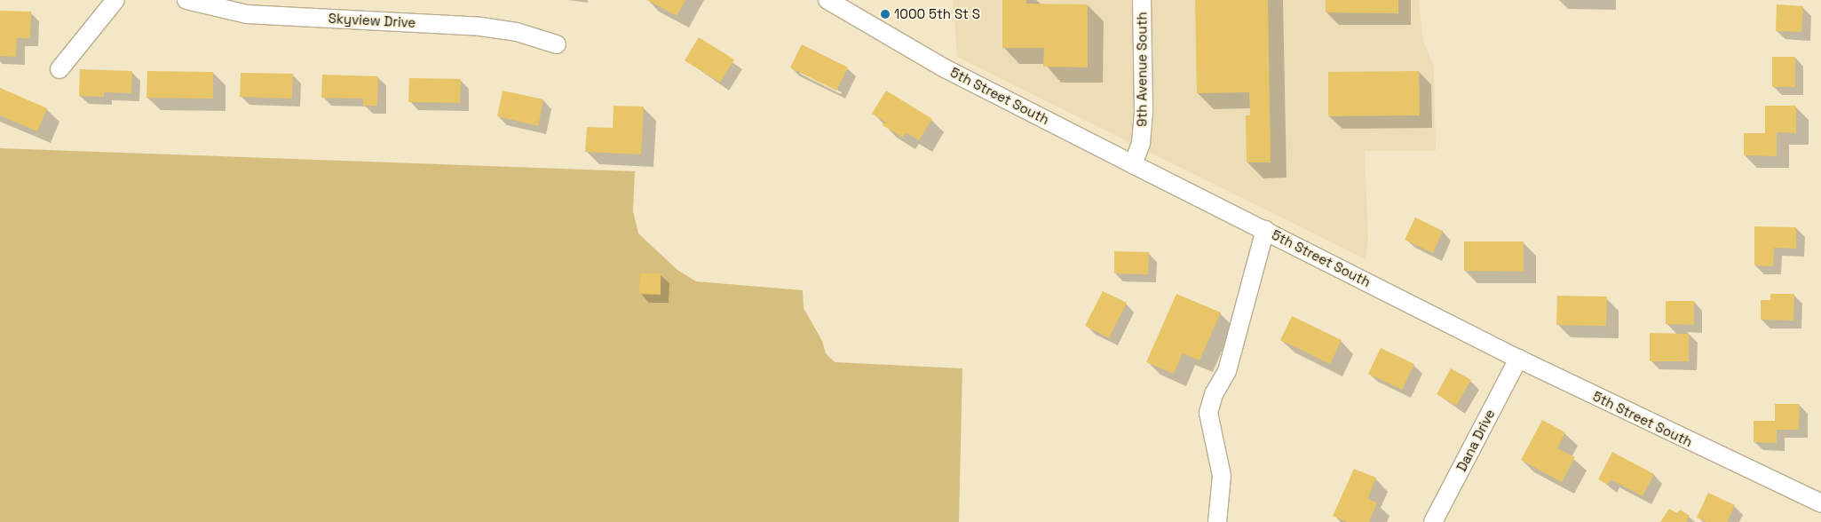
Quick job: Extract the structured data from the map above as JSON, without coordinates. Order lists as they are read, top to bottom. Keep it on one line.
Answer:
{"streets":{"street":["Skyview Drive","9th Avenue South","5th Street South","Dana Drive"]},"crossings":[["9th Avenue South","5th Street South"],["5th Street South","Dana Drive"]],"places":["1000 5th St S"]}
